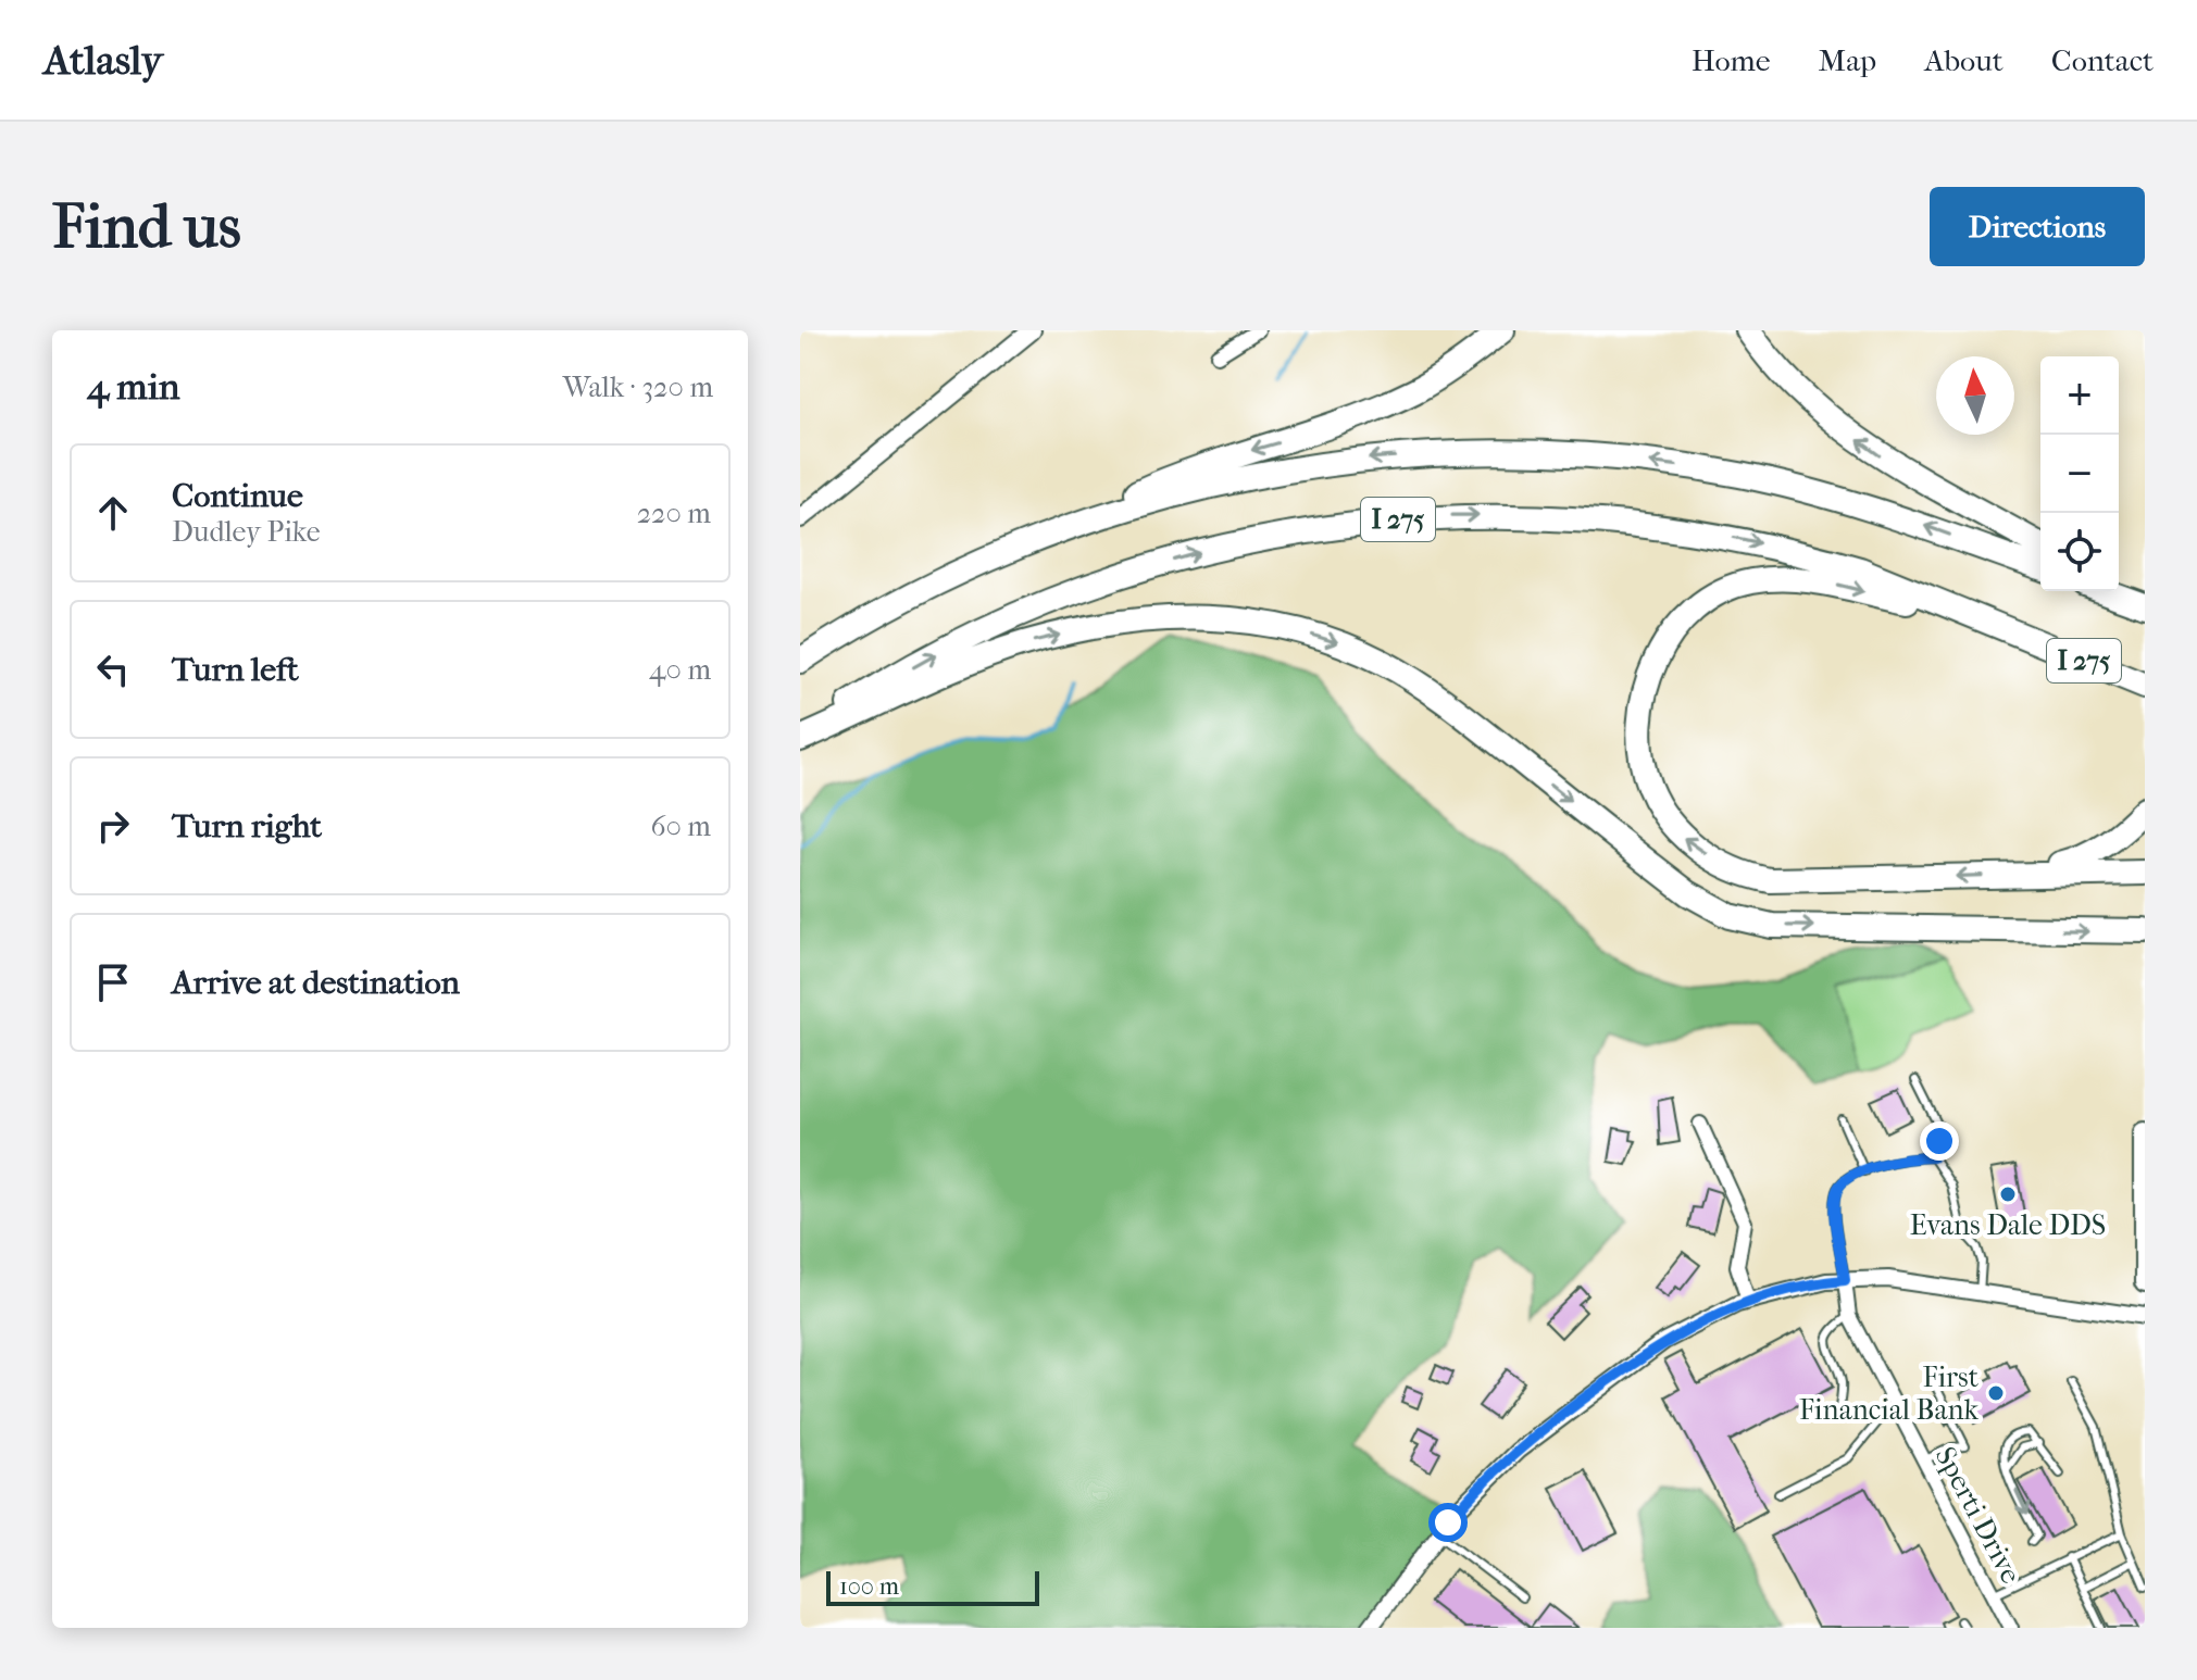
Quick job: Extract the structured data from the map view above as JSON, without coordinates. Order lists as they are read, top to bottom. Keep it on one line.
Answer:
{"streets":{"highway":["I 275"],"street":["Sperti Drive"]},"places":["Evans Dale DDS","First Financial Bank"],"scale_bar":"100 m","north":"top","page":{"header":"Atlasly","nav":["Home","Map","About","Contact"],"buttons":"Directions","title":"Find us","heading":["4 min","Walk · 320 m"],"map_buttons":["+","−"],"list":[["Continue","Dudley Pike","220 m"],["Turn left","40 m"],["Turn right","60 m"],"Arrive at destination"],"scale":"100 m"}}
